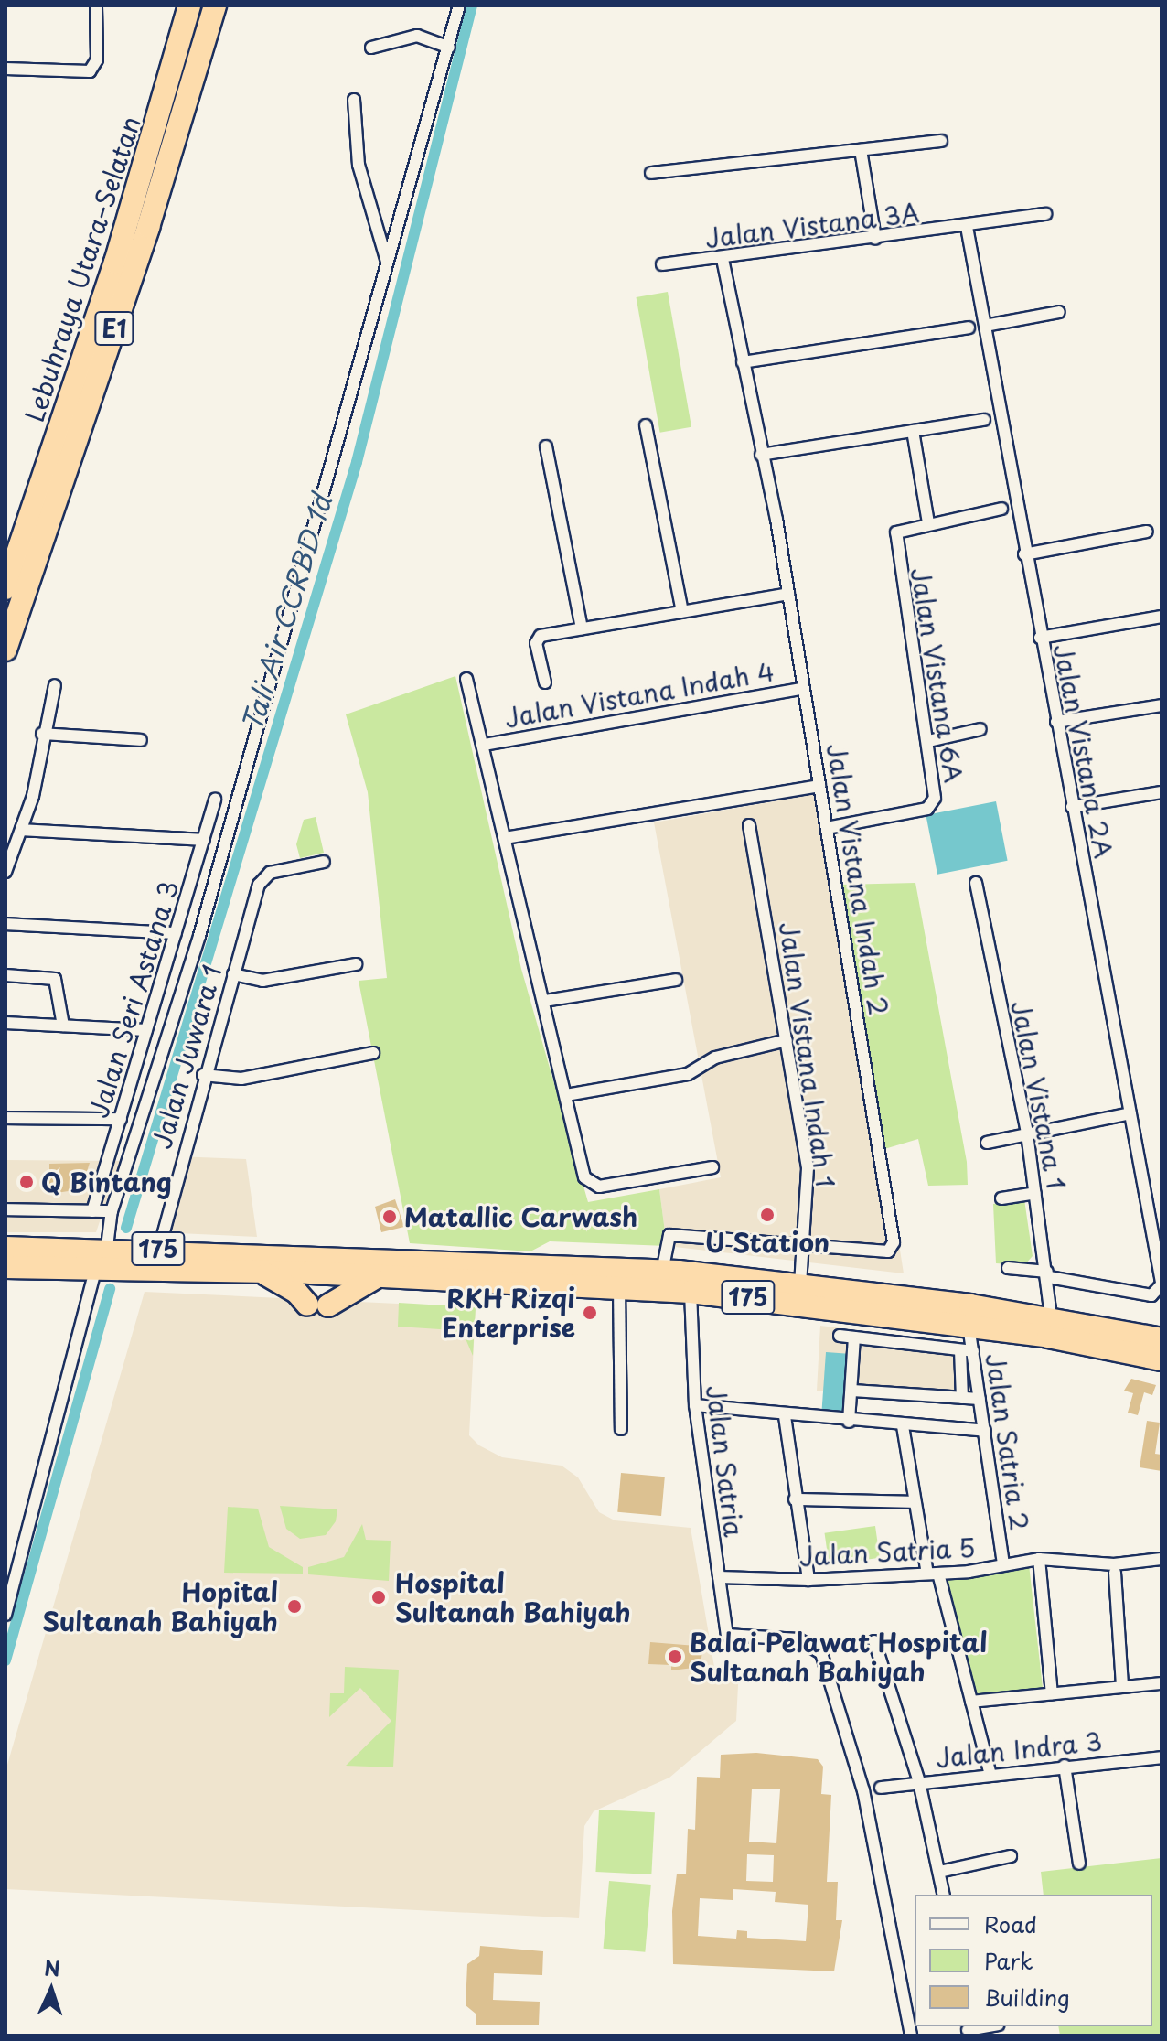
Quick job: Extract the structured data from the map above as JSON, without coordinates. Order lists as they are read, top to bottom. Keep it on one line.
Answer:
{"streets":{"highway":["Lebuhraya Utara–Selatan","E1","175"],"street":["Jalan Vistana 3A","Jalan Vistana 6A","Jalan Vistana Indah 4","Jalan Vistana 2A","Jalan Vistana Indah 2","Jalan Seri Astana 3","Jalan Vistana Indah 1","Jalan Juwara 1","Jalan Vistana 1","Jalan Satria 2","Jalan Satria","Jalan Satria 5","Jalan Indra 3"]},"crossings":[["Jalan Vistana 3A","Jalan Vistana 2A"],["Jalan Vistana 3A","Jalan Vistana Indah 2"],["Jalan Vistana 6A","Jalan Vistana Indah 2"],["Jalan Vistana Indah 4","Jalan Vistana Indah 2"],["Jalan Vistana 2A","Jalan Vistana 1"],["Jalan Vistana Indah 2","Jalan Vistana Indah 1"],["Jalan Vistana Indah 1","175"],["Jalan Juwara 1","175"],["Jalan Vistana 1","175"],["175","Jalan Satria 2"],["175","Jalan Satria"],["Jalan Satria 2","Jalan Satria 5"],["Jalan Satria","Jalan Satria 5"]],"water":["Tali Air CCRBD 1d"],"places":["Q Bintang","U Station","Matallic Carwash","RKH Rizqi Enterprise","Hospital Sultanah Bahiyah","Hopital Sultanah Bahiyah","Balai Pelawat Hospital Sultanah Bahiyah"],"legend":["Road","Park","Building"],"north":"top"}
